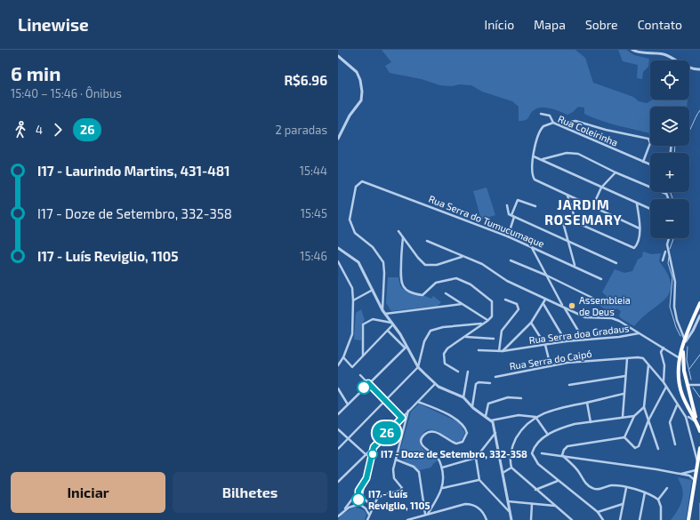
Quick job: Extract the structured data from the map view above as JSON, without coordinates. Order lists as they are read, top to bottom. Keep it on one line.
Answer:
{"streets":{"street":["Rua Coleirinha","Rua Serra do Tumucumaque","Rua Serra doa Gradaus","Rua Serra do Caipó"]},"districts":["JARDIM ROSEMARY"],"places":["Assembleia de Deus","I17 - Doze de Setembro, 332-358","I17 - Luís Reviglio, 1105"],"lines":["bus line 26"],"page":{"header":"Linewise","nav":["Início","Mapa","Sobre","Contato"],"heading":["6 min","15:40 – 15:46 · Ônibus","R$6.96"],"on_map":"26","map_buttons":["+","−"],"legs":["4","26","2 paradas"],"list":[{"name":"I17 - Laurindo Martins, 431-481","value":"15:44"},{"name":"I17 - Doze de Setembro, 332-358","value":"15:45"},{"name":"I17 - Luís Reviglio, 1105","value":"15:46"}],"buttons":["Iniciar","Bilhetes"]}}
